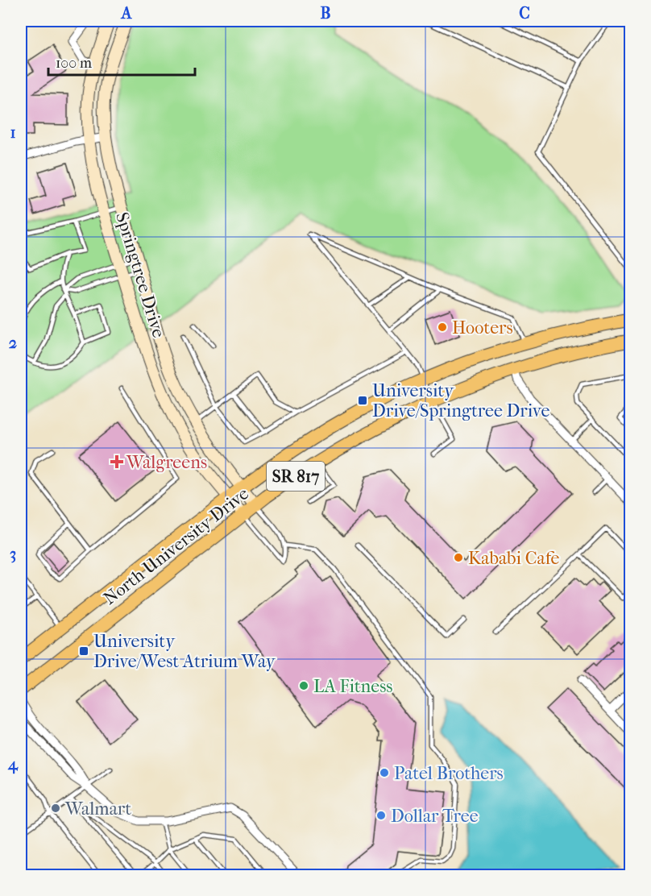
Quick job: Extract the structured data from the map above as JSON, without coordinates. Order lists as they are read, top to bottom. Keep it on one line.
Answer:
{"streets":{"main road":["SR 817","North University Drive"],"street":["Springtree Drive"]},"crossings":[["Springtree Drive","North University Drive"]],"places":{"other":["Hooters","Kababi Cafe","LA Fitness","Patel Brothers","Walmart","Dollar Tree"],"transit":["University Drive/Springtree Drive","University Drive/West Atrium Way"],"health":["Walgreens"]},"scale_bar":"100 m","grid":{"columns":["A","B","C"],"rows":["1","2","3","4"]}}
